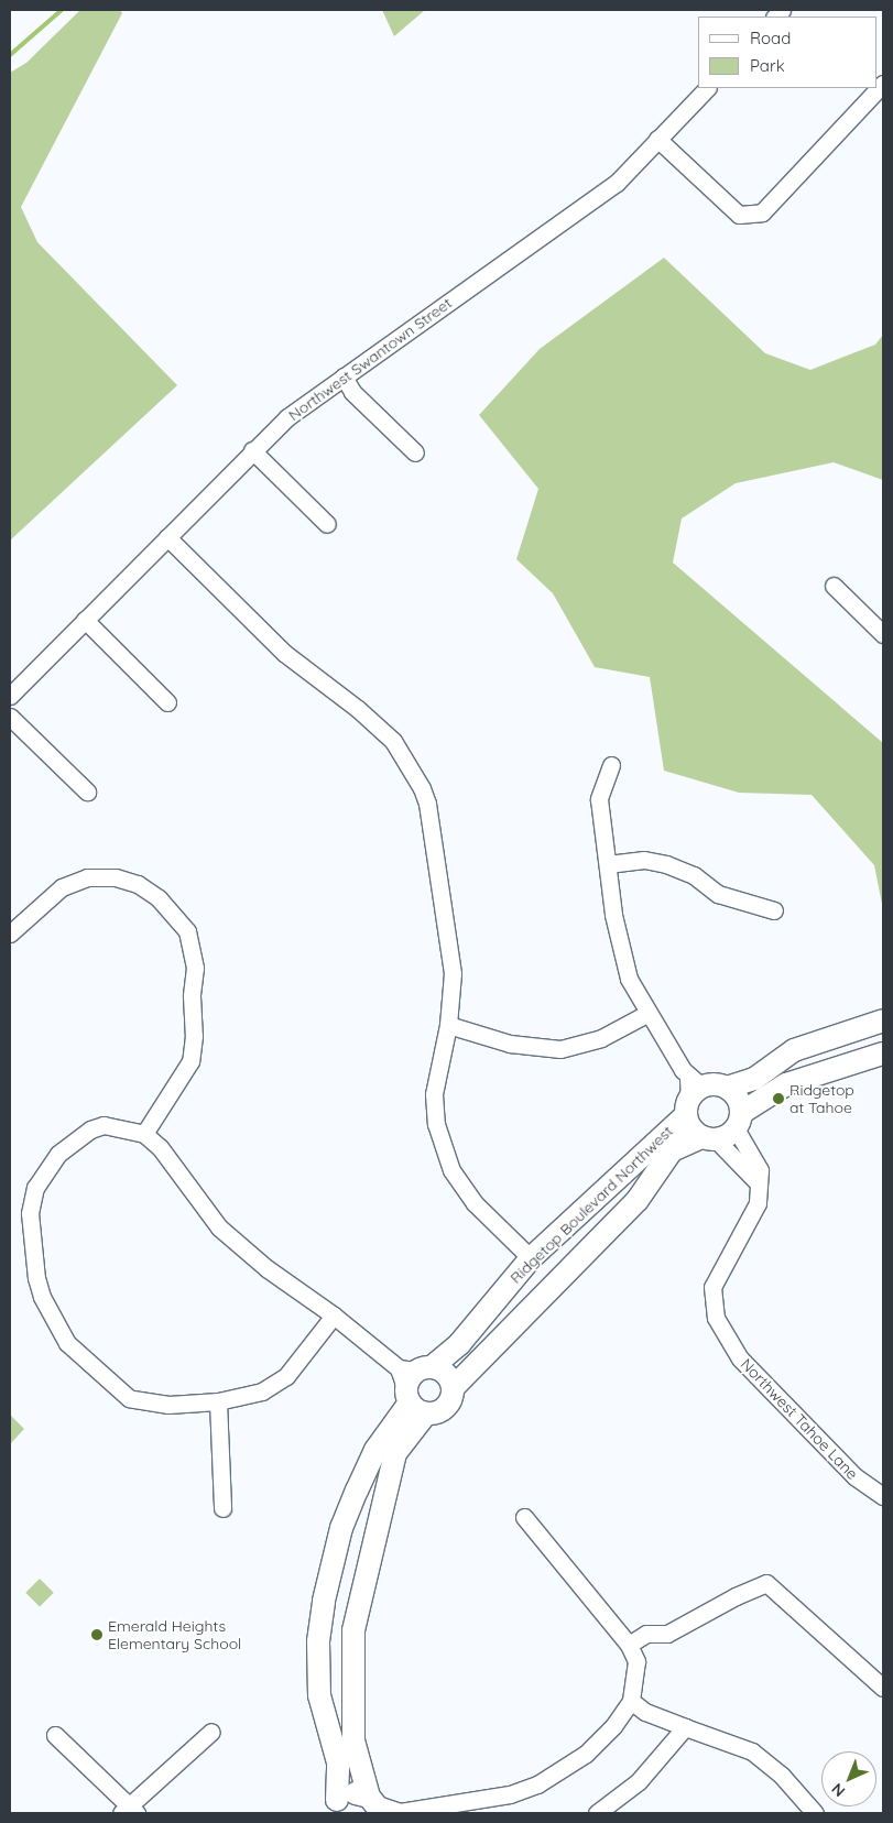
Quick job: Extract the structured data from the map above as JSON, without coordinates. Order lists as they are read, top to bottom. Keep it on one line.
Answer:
{"streets":{"main road":["Ridgetop Boulevard Northwest"],"street":["Northwest Swantown Street","Northwest Tahoe Lane"]},"crossings":[["Ridgetop Boulevard Northwest","Northwest Tahoe Lane"]],"places":["Ridgetop at Tahoe","Emerald Heights Elementary School"],"legend":["Road","Park"],"north":"bottom left"}
